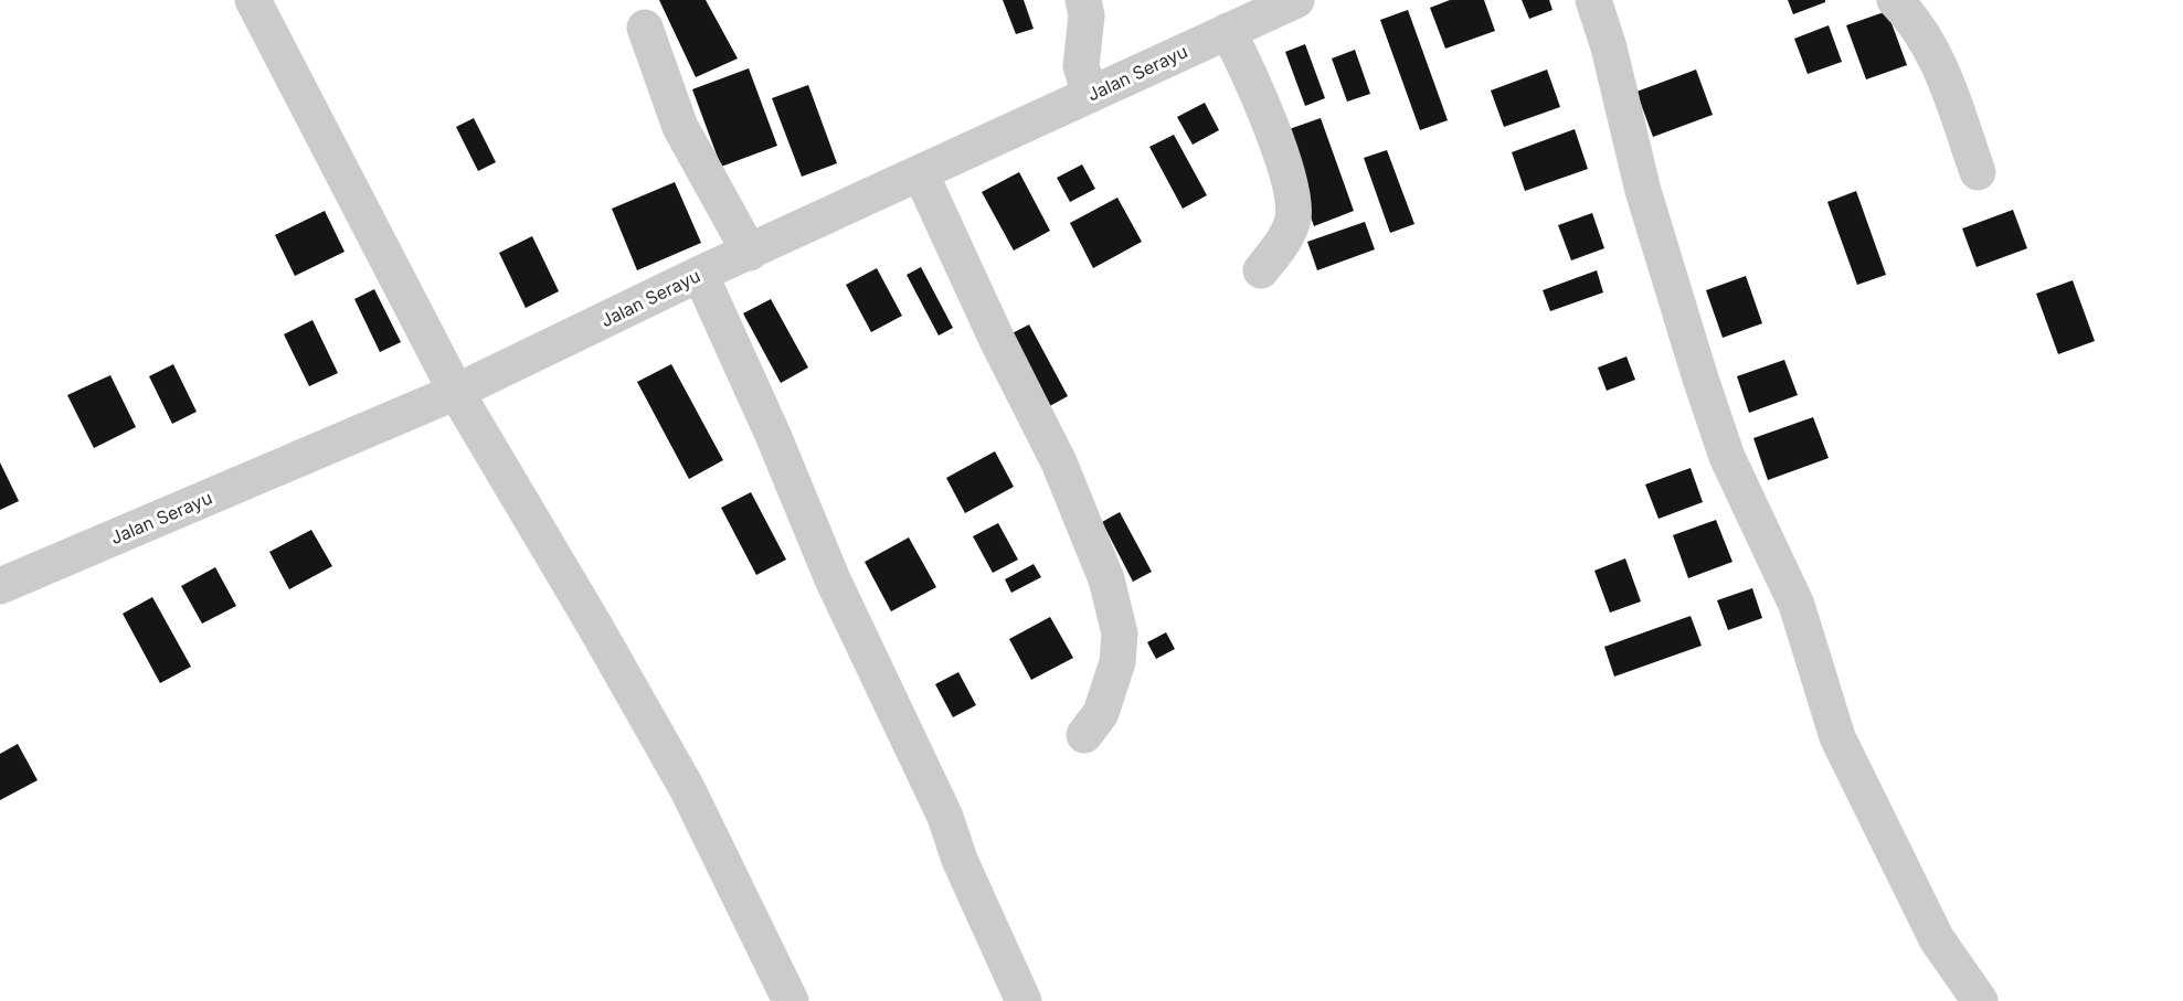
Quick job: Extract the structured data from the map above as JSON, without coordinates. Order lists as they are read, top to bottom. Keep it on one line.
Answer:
{"streets":{"street":["Jalan Serayu"]}}
